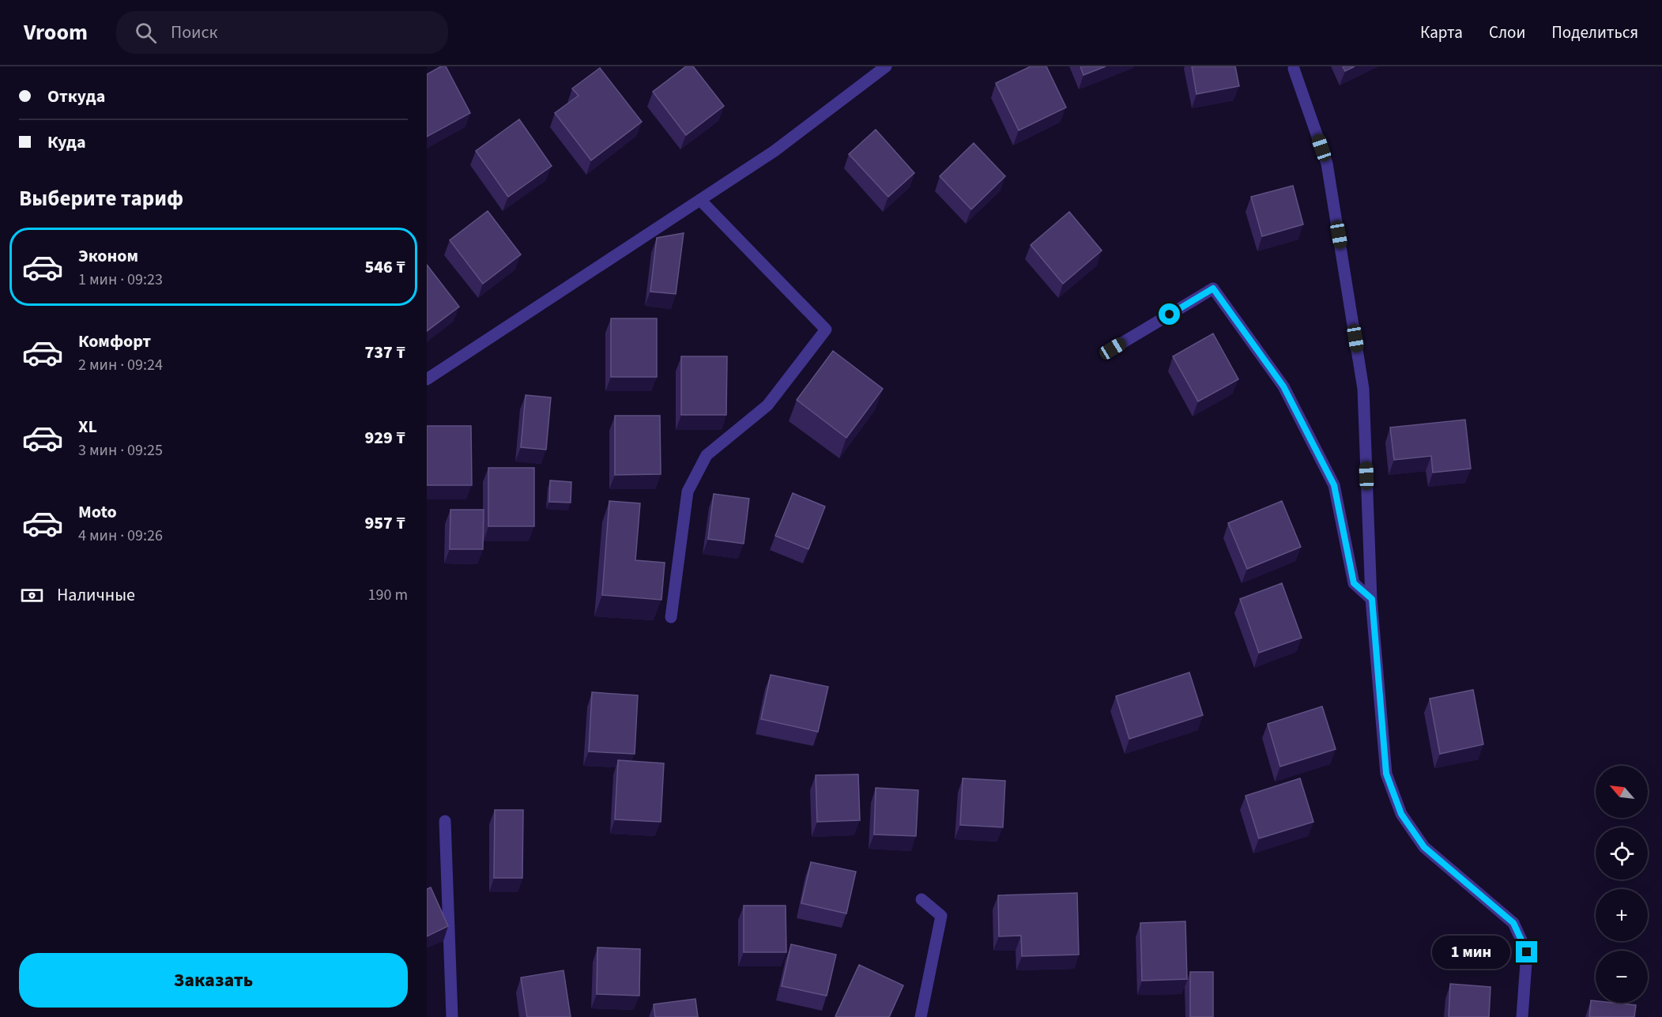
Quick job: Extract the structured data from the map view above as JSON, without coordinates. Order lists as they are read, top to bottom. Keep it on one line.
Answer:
{"north":"top left","page":{"header":"Vroom","search":"Поиск","nav":["Карта","Слои","Поделиться"],"banner":["Откуда","Куда"],"heading":"Выберите тариф","list":[{"name":"Эконом","note":"1 мин · 09:23","value":"546 ₸"},{"name":"Комфорт","note":"2 мин · 09:24","value":"737 ₸"},{"name":"XL","note":"3 мин · 09:25","value":"929 ₸"},{"name":"Moto","note":"4 мин · 09:26","value":"957 ₸"}],"pay":["Наличные","190 m"],"map_buttons":["+","−"],"bubble":"1 мин","buttons":"Заказать"}}
